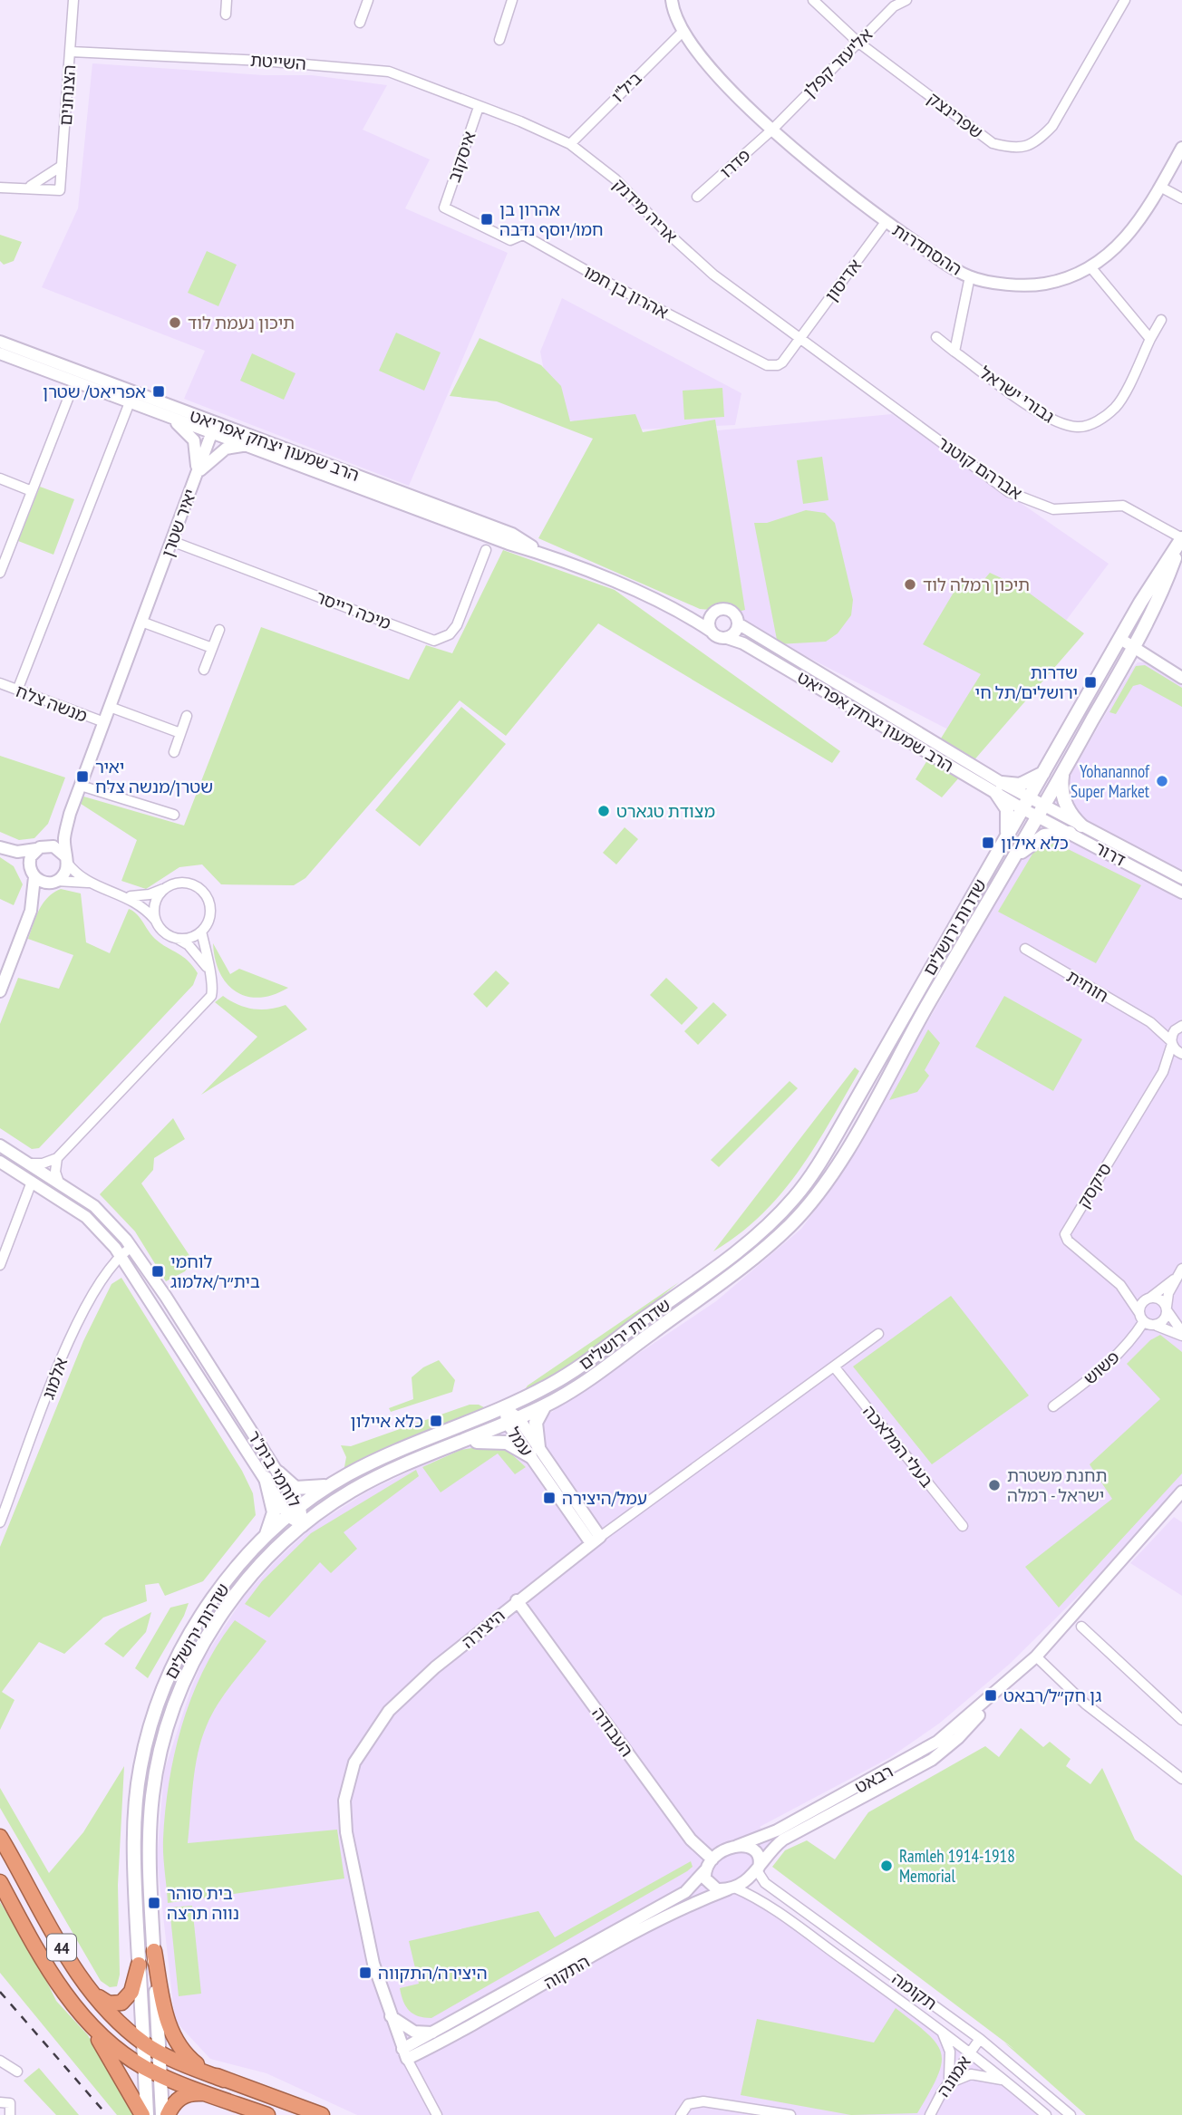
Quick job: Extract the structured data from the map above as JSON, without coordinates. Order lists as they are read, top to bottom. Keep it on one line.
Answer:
{"streets":{"highway":["44"],"main road":["שדרות ירושלים"],"street":["השייטת","אליעזר קפלן","ביל\"ו","הצנחנים","שפרינצק","איסקוב","פדרו","אריה מידנק","ההסתדרות","אדיסון","אהרון בן חמו","גבורי ישראל","הרב שמעון יצחק אפריאט","אברהם קוטנר","יאיר שטרן","מיכה רייסר","מנשה צלח","דרור","חוחית","סיקסק","פשוש","אלמוג","עמל","בעלי המלאכה","לוחמי בית\"ר","היצירה","העבודה","רבאט","התקוה","תקומה","אמונה"]},"crossings":[["השייטת","הצנחנים"],["השייטת","איסקוב"],["השייטת","אריה מידנק"],["אליעזר קפלן","שפרינצק"],["אליעזר קפלן","פדרו"],["אליעזר קפלן","ההסתדרות"],["ביל\"ו","אריה מידנק"],["ביל\"ו","ההסתדרות"],["איסקוב","אריה מידנק"],["איסקוב","אהרון בן חמו"],["פדרו","ההסתדרות"],["אריה מידנק","אדיסון"],["אריה מידנק","אהרון בן חמו"],["אריה מידנק","אברהם קוטנר"],["ההסתדרות","אדיסון"],["אדיסון","אהרון בן חמו"],["אדיסון","אברהם קוטנר"],["אהרון בן חמו","אברהם קוטנר"],["הרב שמעון יצחק אפריאט","יאיר שטרן"],["הרב שמעון יצחק אפריאט","דרור"],["הרב שמעון יצחק אפריאט","שדרות ירושלים"],["אברהם קוטנר","שדרות ירושלים"],["יאיר שטרן","מיכה רייסר"],["יאיר שטרן","מנשה צלח"],["דרור","שדרות ירושלים"],["שדרות ירושלים","עמל"],["שדרות ירושלים","לוחמי בית\"ר"],["שדרות ירושלים","44"],["חוחית","סיקסק"],["סיקסק","פשוש"],["אלמוג","לוחמי בית\"ר"],["עמל","היצירה"],["בעלי המלאכה","היצירה"],["היצירה","העבודה"],["היצירה","התקוה"],["העבודה","רבאט"],["העבודה","התקוה"],["העבודה","תקומה"],["רבאט","התקוה"],["רבאט","תקומה"],["התקוה","תקומה"],["תקומה","אמונה"]],"places":{"transit":["אהרון בן חמו/יוסף נדבה","אפריאט/ שטרן","שדרות ירושלים/תל חי","יאיר שטרן/מנשה צלח","כלא אילון","לוחמי בית״ר/אלמוג","כלא איילון","עמל/היצירה","גן חק״ל/רבאט","בית סוהר נווה תרצה","היצירה/התקווה"],"other":["תיכון נעמת לוד","תיכון רמלה לוד","Yohanannof Super Market","מצודת טגארט","תחנת משטרת ישראל - רמלה","Ramleh 1914-1918 Memorial"]}}
